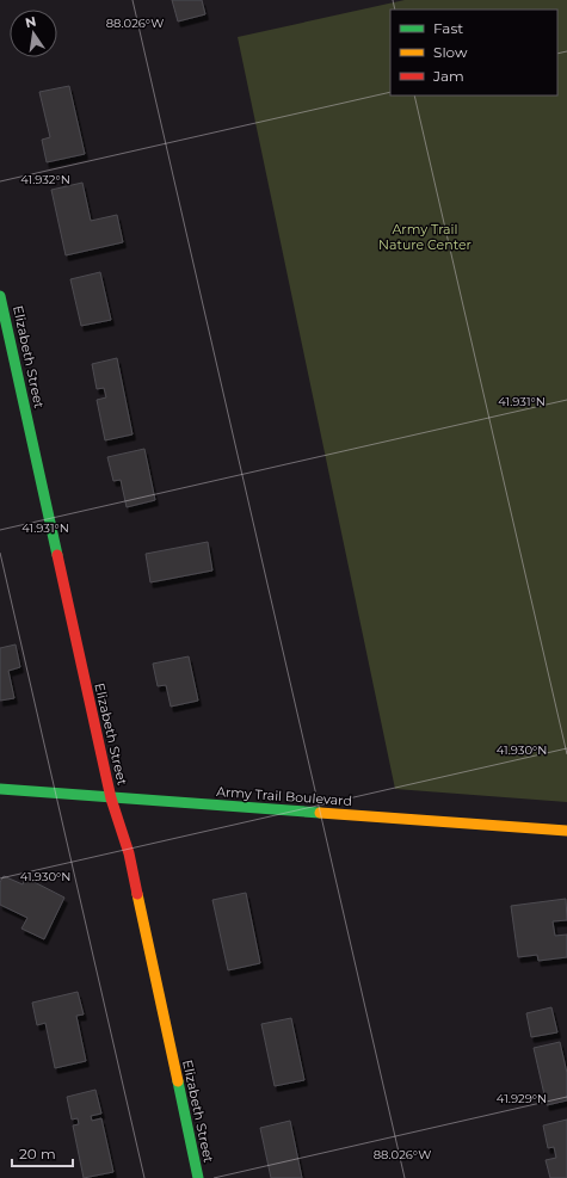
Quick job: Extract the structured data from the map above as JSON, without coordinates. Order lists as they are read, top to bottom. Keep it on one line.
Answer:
{"streets":{"street":["Elizabeth Street","Army Trail Boulevard"]},"crossings":[["Elizabeth Street","Army Trail Boulevard"]],"parks":["Army Trail Nature Center"],"legend":["Fast","Slow","Jam"],"scale_bar":"20 m","north":"top","coordinates":["88.026°W","41.932°N","41.931°N","41.930°N","41.929°N"]}
